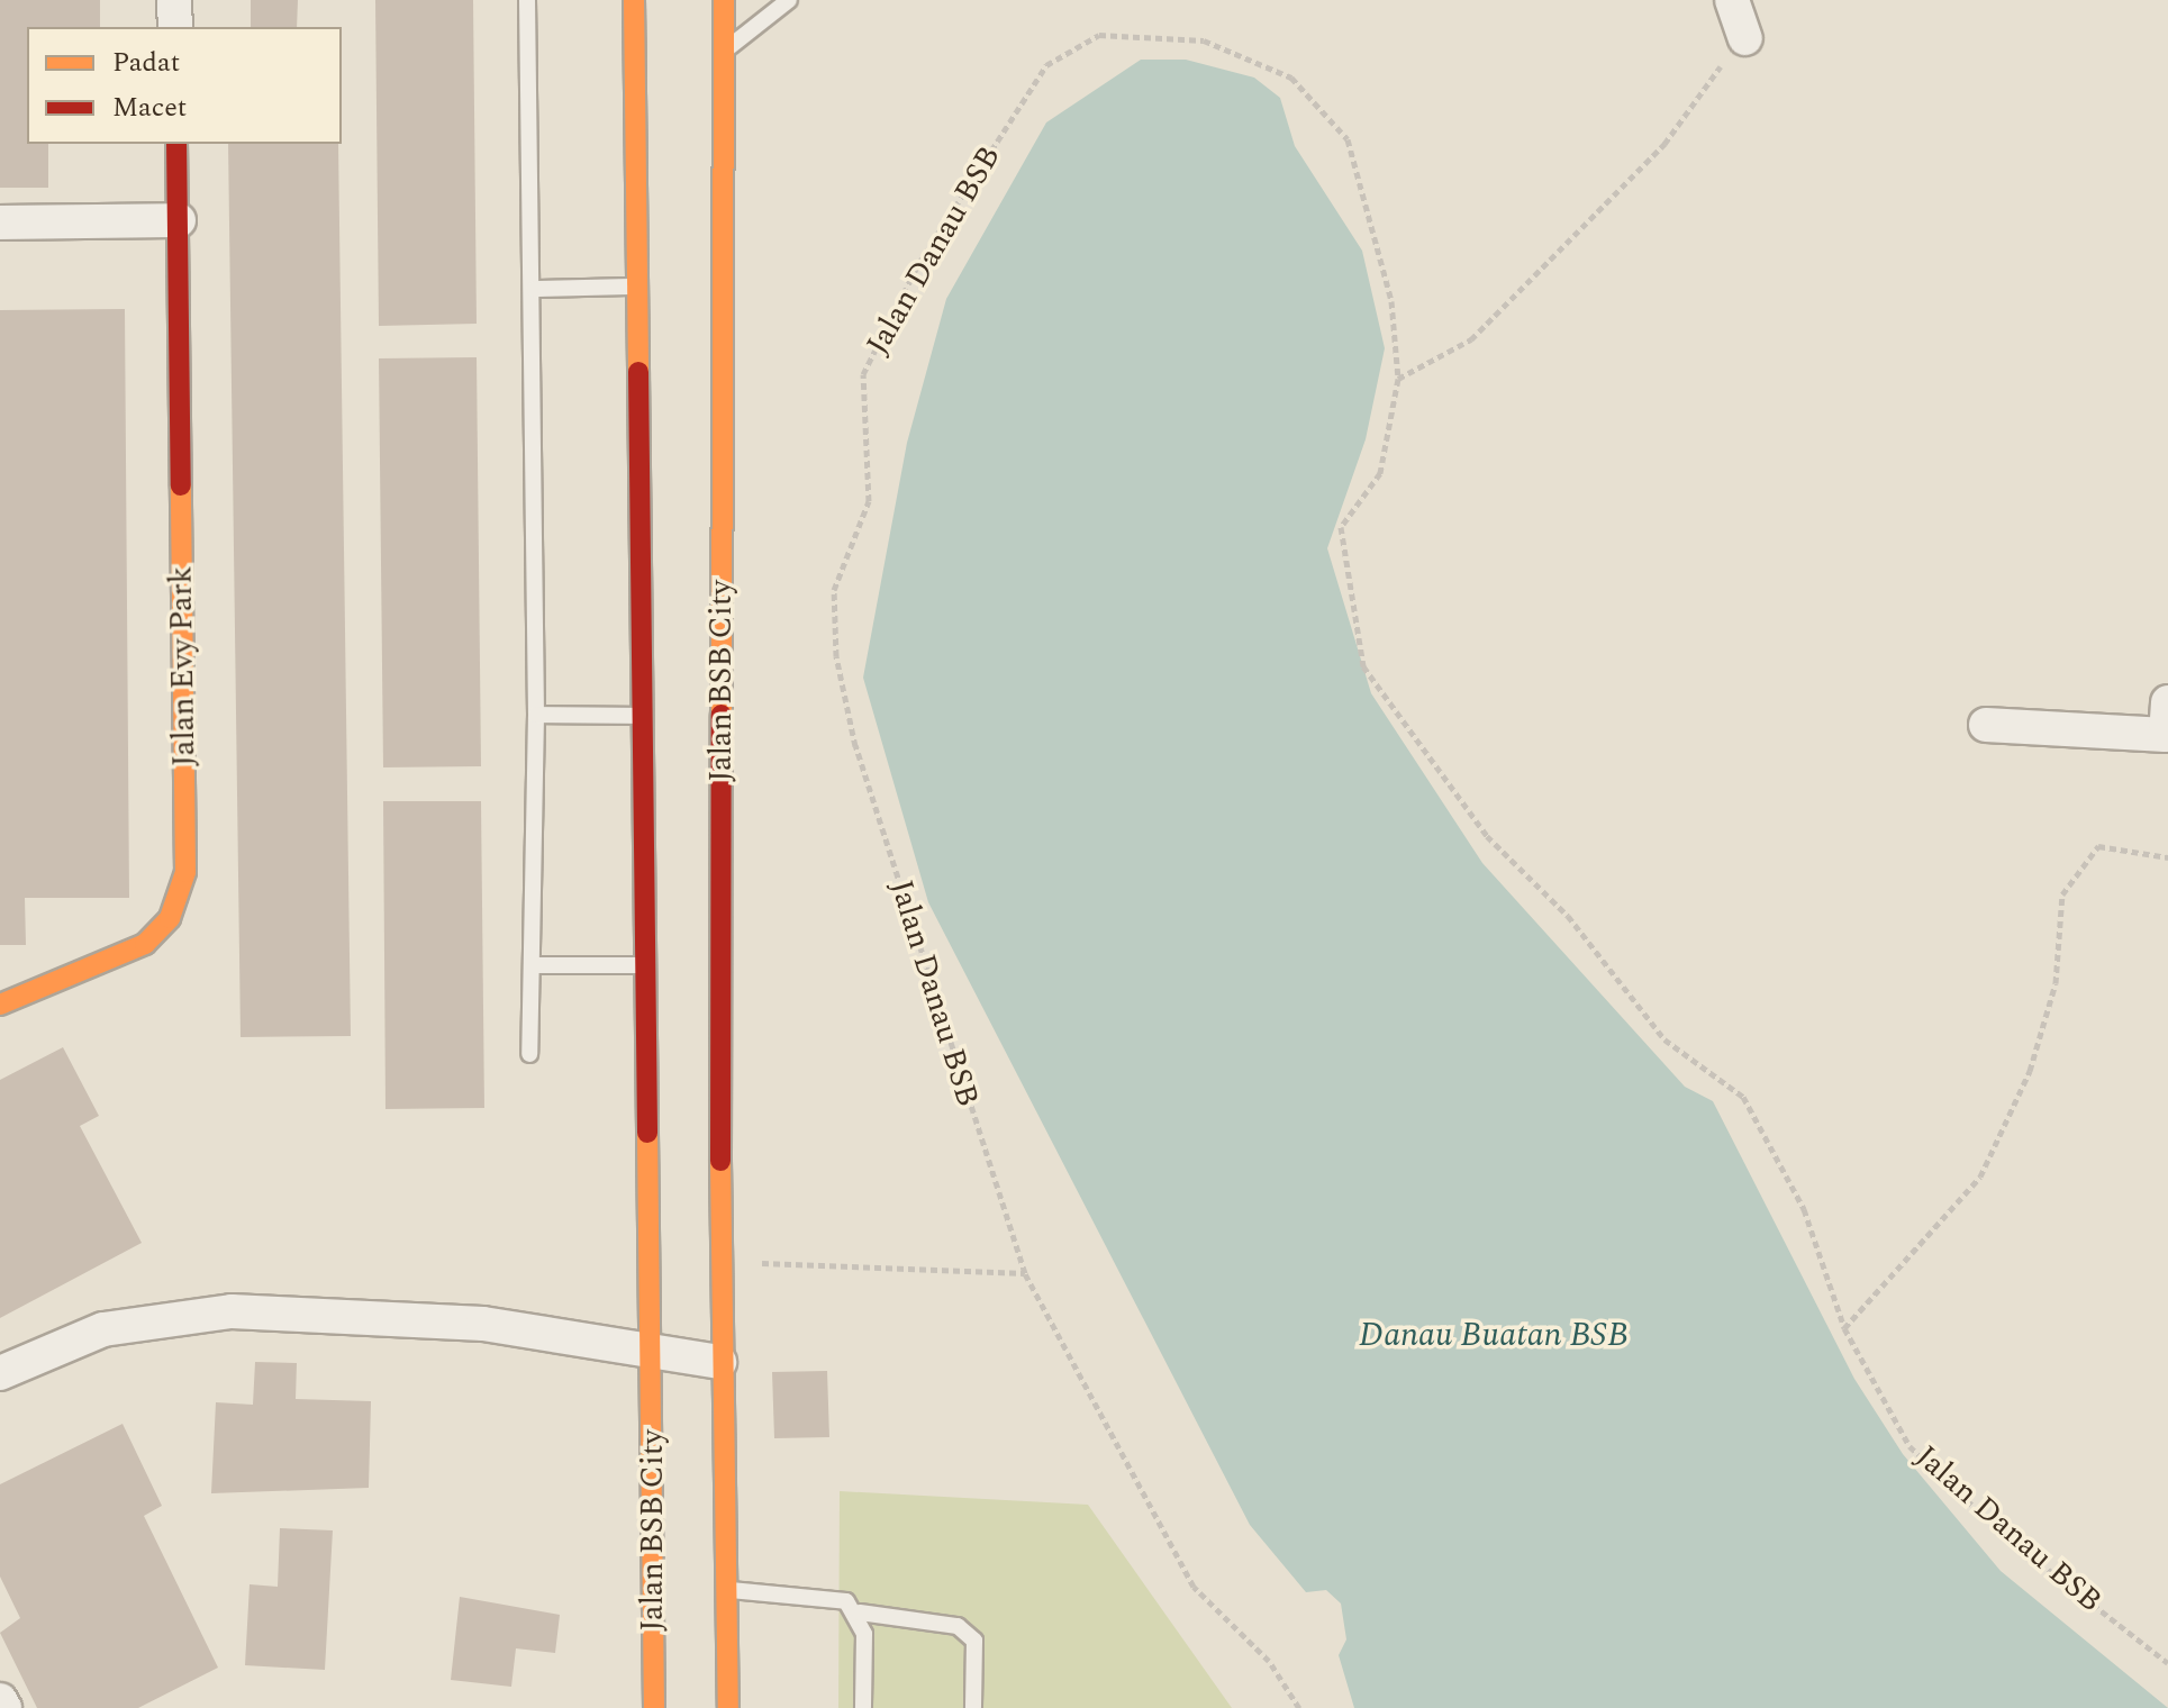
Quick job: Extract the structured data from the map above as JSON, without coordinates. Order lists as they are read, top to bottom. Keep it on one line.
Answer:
{"streets":{"street":["Jalan Evy Park","Jalan BSB City"],"path":["Jalan Danau BSB"]},"water":["Danau Buatan BSB"],"legend":["Padat","Macet"]}
